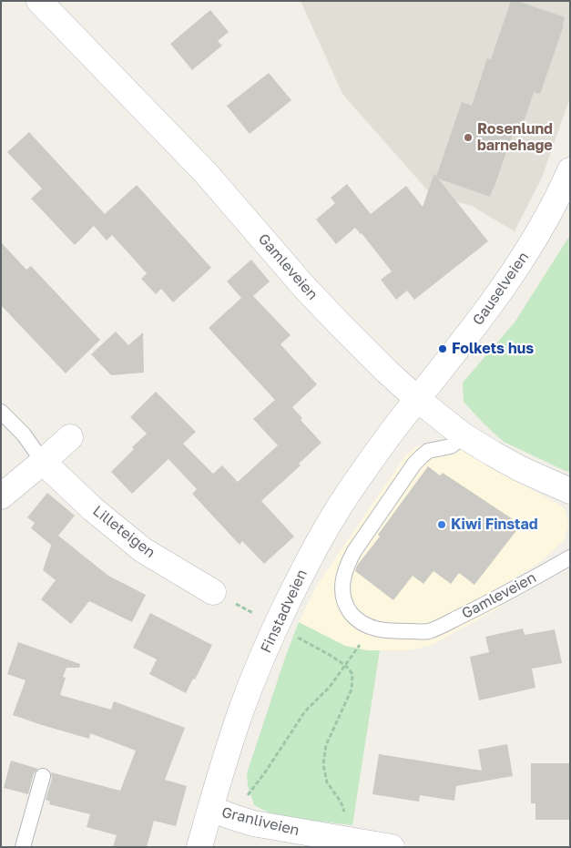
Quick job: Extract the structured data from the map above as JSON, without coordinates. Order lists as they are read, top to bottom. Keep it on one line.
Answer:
{"streets":{"street":["Gamleveien","Gauselveien","Lilleteigen","Finstadveien","Granliveien"]},"crossings":[["Gamleveien","Gauselveien"],["Gamleveien","Finstadveien"],["Gauselveien","Finstadveien"],["Finstadveien","Granliveien"]],"places":["Rosenlund barnehage","Folkets hus","Kiwi Finstad"]}
